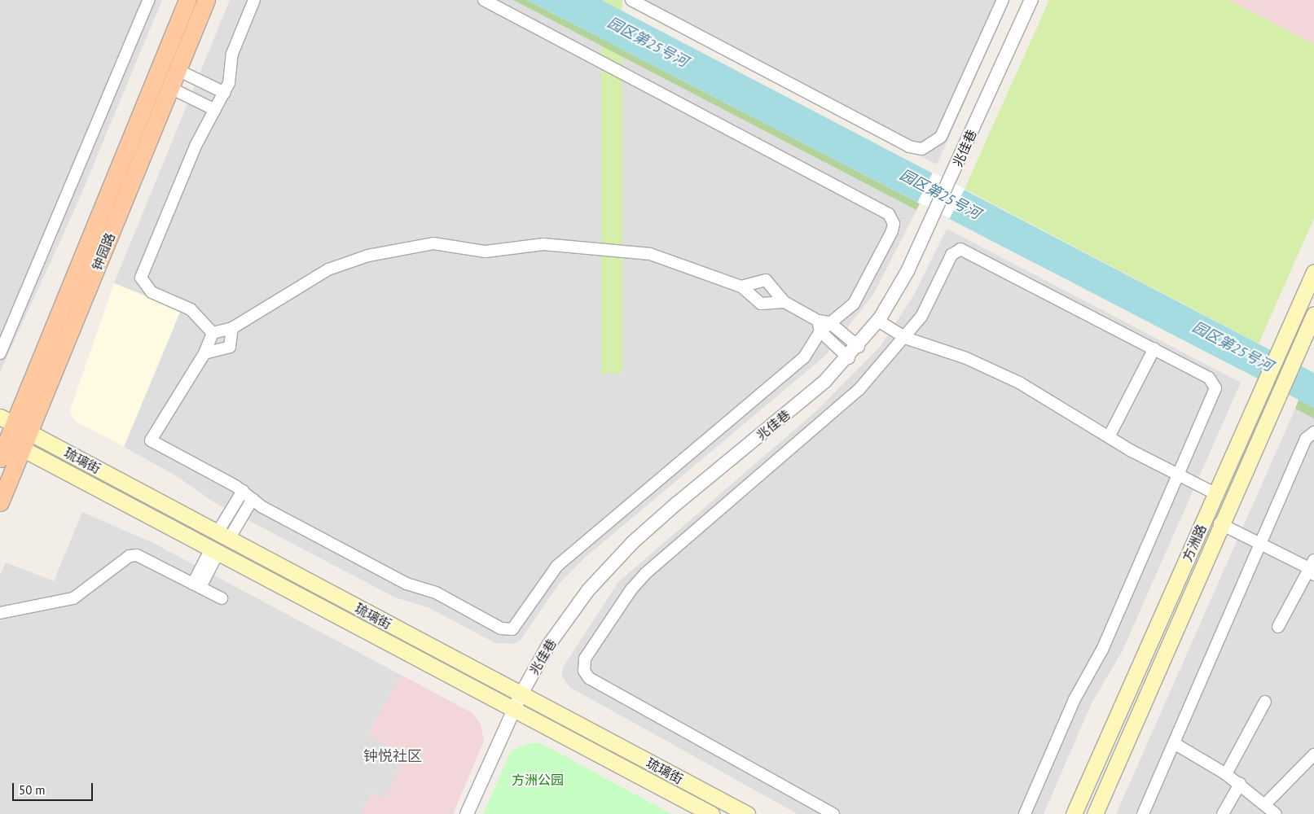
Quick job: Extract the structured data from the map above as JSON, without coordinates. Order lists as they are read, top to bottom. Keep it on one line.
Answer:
{"streets":{"main road":["钟园路","琉璃街","方洲路"],"street":["兆佳巷"]},"crossings":[["兆佳巷","琉璃街"],["钟园路","琉璃街"]],"districts":["钟悦社区"],"water":["园区第25号河"],"parks":["方洲公园"],"scale_bar":"50 m"}
